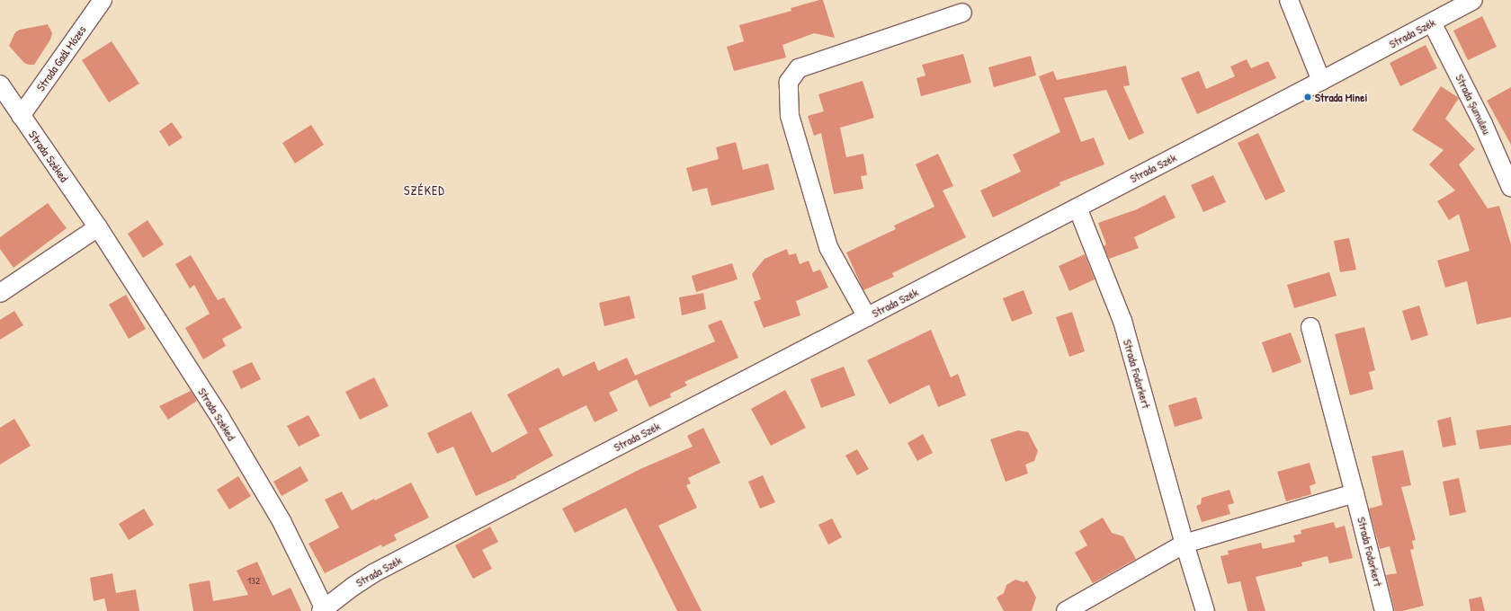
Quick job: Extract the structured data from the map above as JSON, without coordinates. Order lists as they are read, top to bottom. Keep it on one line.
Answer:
{"streets":{"street":["Strada Szék","Strada Gaál Mózes","Strada Șumuleu","Strada Széked","Strada Fodorkert"]},"crossings":[["Strada Szék","Strada Șumuleu"],["Strada Szék","Strada Széked"],["Strada Szék","Strada Fodorkert"],["Strada Gaál Mózes","Strada Széked"]],"districts":["SZÉKED"],"places":["Strada Minei"],"house_numbers":["132"]}
